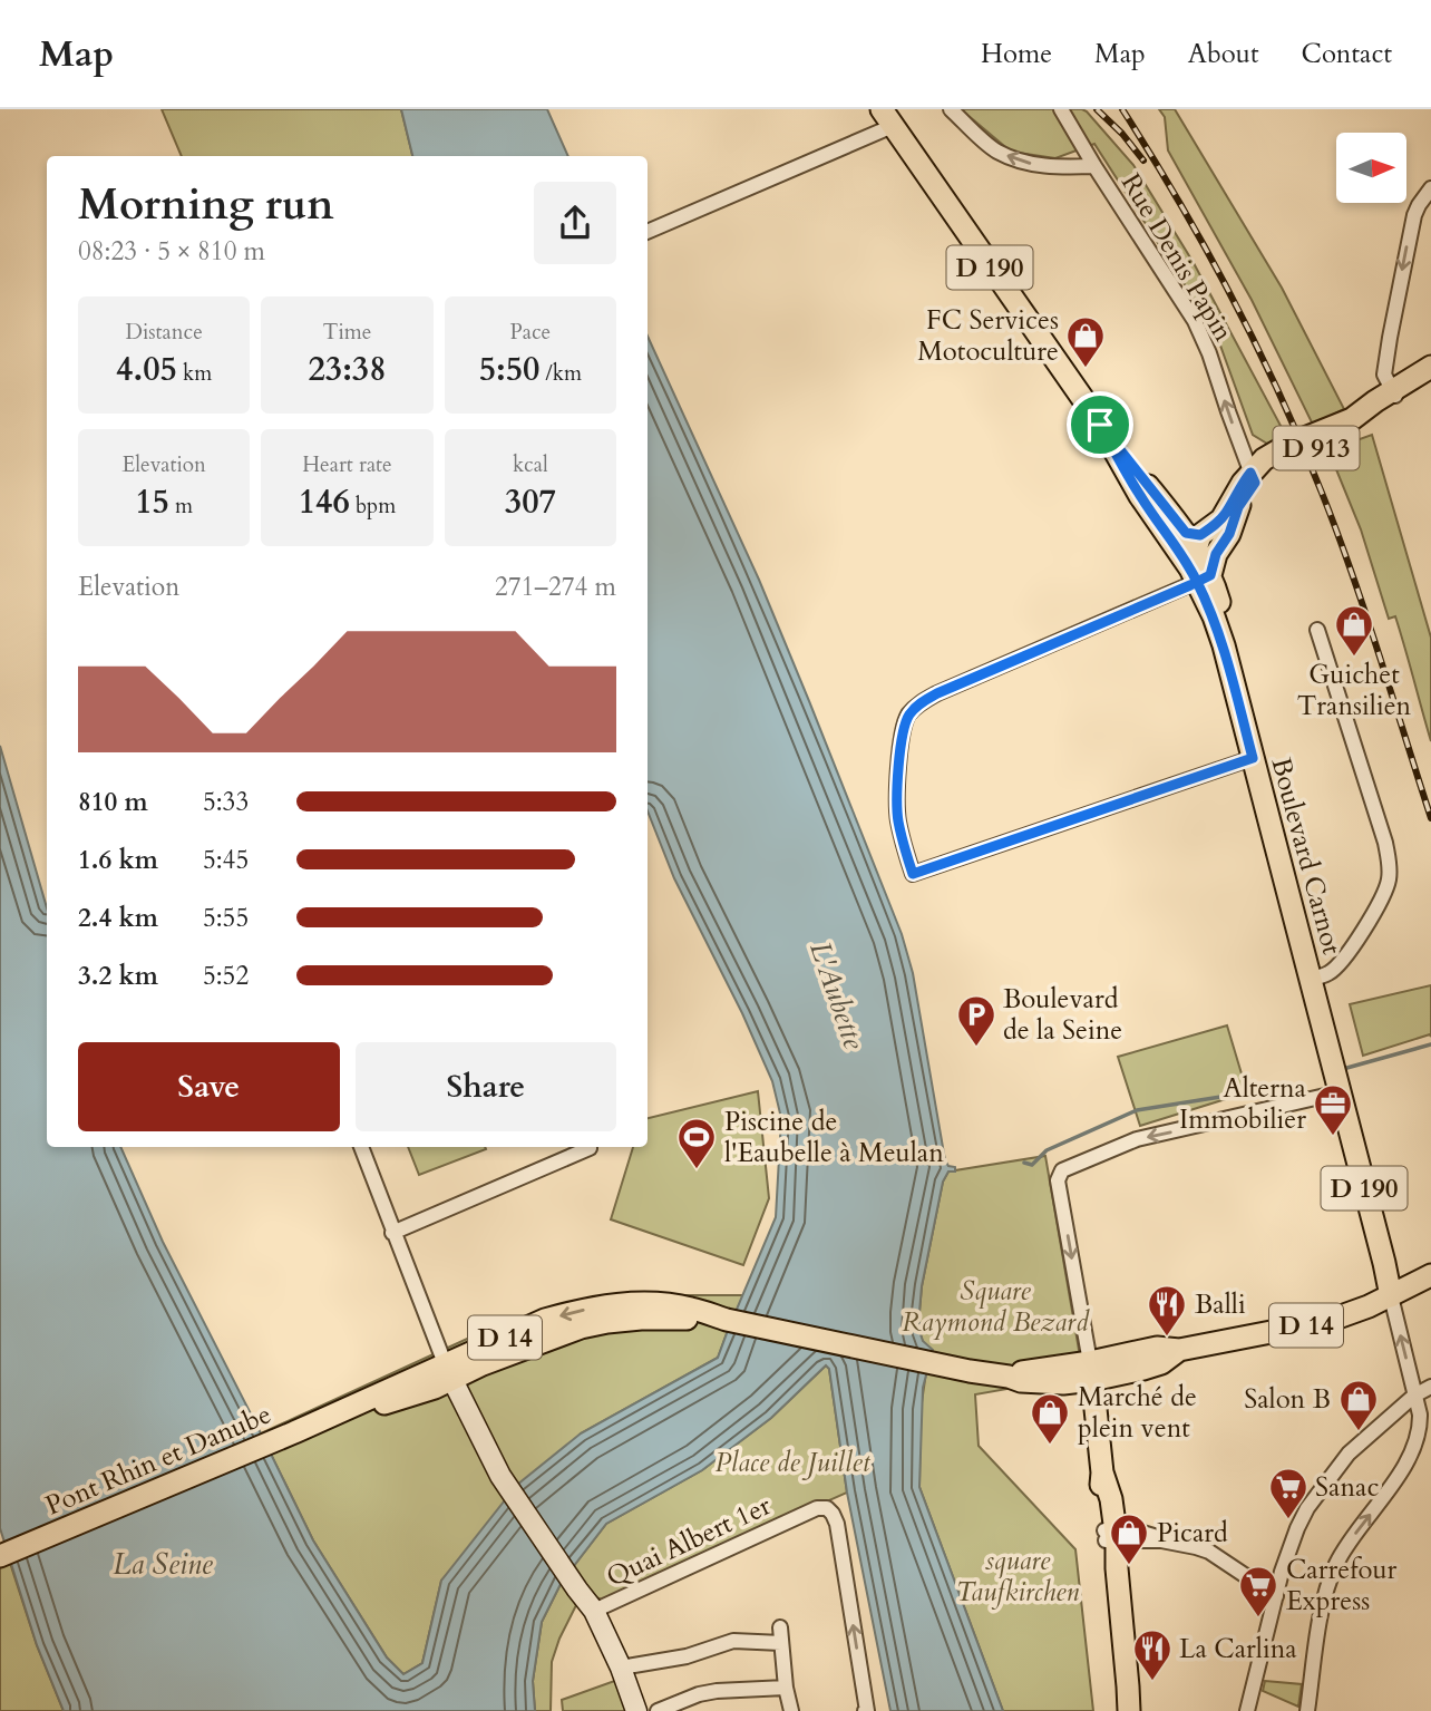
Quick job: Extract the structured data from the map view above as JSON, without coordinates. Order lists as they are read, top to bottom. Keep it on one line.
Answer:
{"streets":{"main road":["D 190","D 913","Boulevard Carnot","D 14","Pont Rhin et Danube"],"street":["Rue Denis Papin","Quai Albert 1er"]},"crossings":[["Rue Denis Papin","D 913"],["D 190","D 913"],["D 190","Boulevard Carnot"],["D 190","D 14"],["D 913","Boulevard Carnot"],["D 14","Pont Rhin et Danube"]],"one_way":["Rue Denis Papin"],"water":["L'Aubette","La Seine"],"parks":["Square Raymond Bezard","Place de Juillet","square Taufkirchen"],"places":{"shop":["FC Services Motoculture","Guichet Transilien","Salon B","Marché de plein vent","Picard"],"parking":["Boulevard de la Seine"],"office":["Alterna Immobilier"],"sports":["Piscine de l'Eaubelle à Meulan"],"restaurant":["Balli","La Carlina"],"supermarket":["Sanac","Carrefour Express"]},"north":"right","page":{"header":"Map","nav":["Home","Map","About","Contact"],"heading":["Morning run","08:23 · 5 × 810 m"],"stats":[["Distance","4.05 km"],["Time","23:38"],["Pace","5:50 /km"],["Elevation","15 m"],["Heart rate","146 bpm"],["kcal","307"]],"chart":["Elevation","271–274 m"],"list":[{"name":"810 m","note":"5:33"},{"name":"1.6 km","note":"5:45"},{"name":"2.4 km","note":"5:55"},{"name":"3.2 km","note":"5:52"}],"buttons":["Save","Share"]}}
